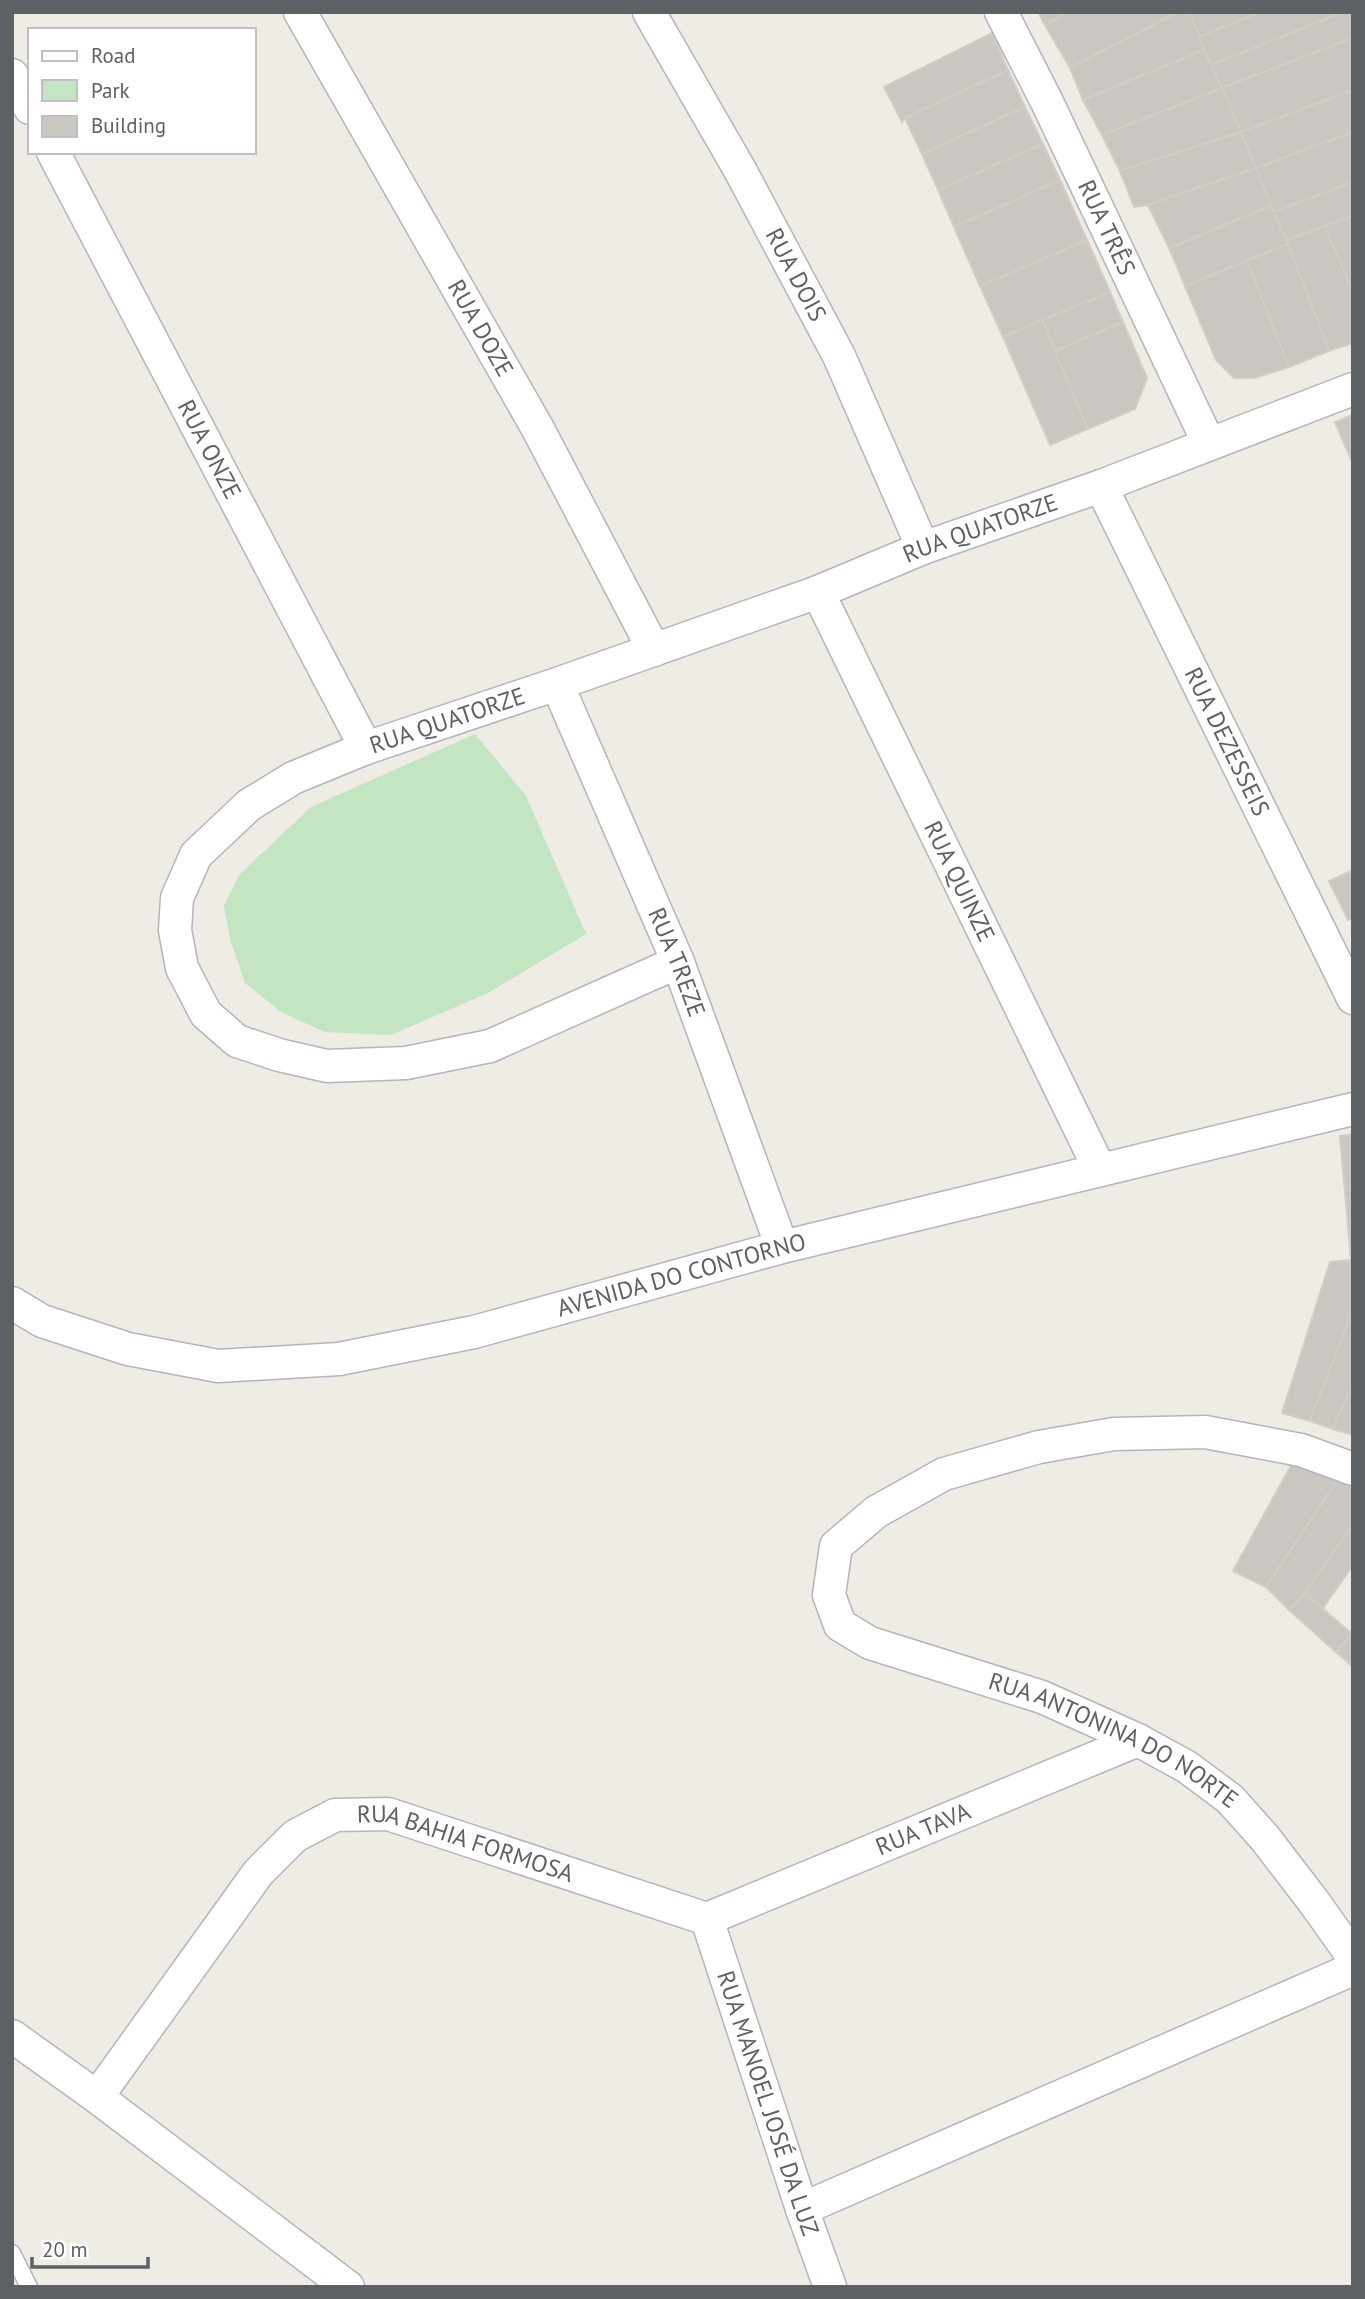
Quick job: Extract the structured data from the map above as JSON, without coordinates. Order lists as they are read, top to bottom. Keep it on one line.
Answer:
{"streets":{"street":["RUA TRÊS","RUA DOIS","RUA DOZE","RUA ONZE","RUA QUATORZE","RUA DEZESSEIS","RUA QUINZE","RUA TREZE","AVENIDA DO CONTORNO","RUA ANTONINA DO NORTE","RUA TAVA","RUA BAHIA FORMOSA","RUA MANOEL JOSÉ DA LUZ"]},"crossings":[["RUA TRÊS","RUA QUATORZE"],["RUA DOIS","RUA QUATORZE"],["RUA DOZE","RUA QUATORZE"],["RUA ONZE","RUA QUATORZE"],["RUA QUATORZE","RUA DEZESSEIS"],["RUA QUATORZE","RUA QUINZE"],["RUA QUATORZE","RUA TREZE"],["RUA QUINZE","AVENIDA DO CONTORNO"],["RUA TREZE","AVENIDA DO CONTORNO"],["RUA ANTONINA DO NORTE","RUA TAVA"],["RUA TAVA","RUA BAHIA FORMOSA"],["RUA TAVA","RUA MANOEL JOSÉ DA LUZ"],["RUA BAHIA FORMOSA","RUA MANOEL JOSÉ DA LUZ"]],"legend":["Road","Park","Building"],"scale_bar":"20 m"}
